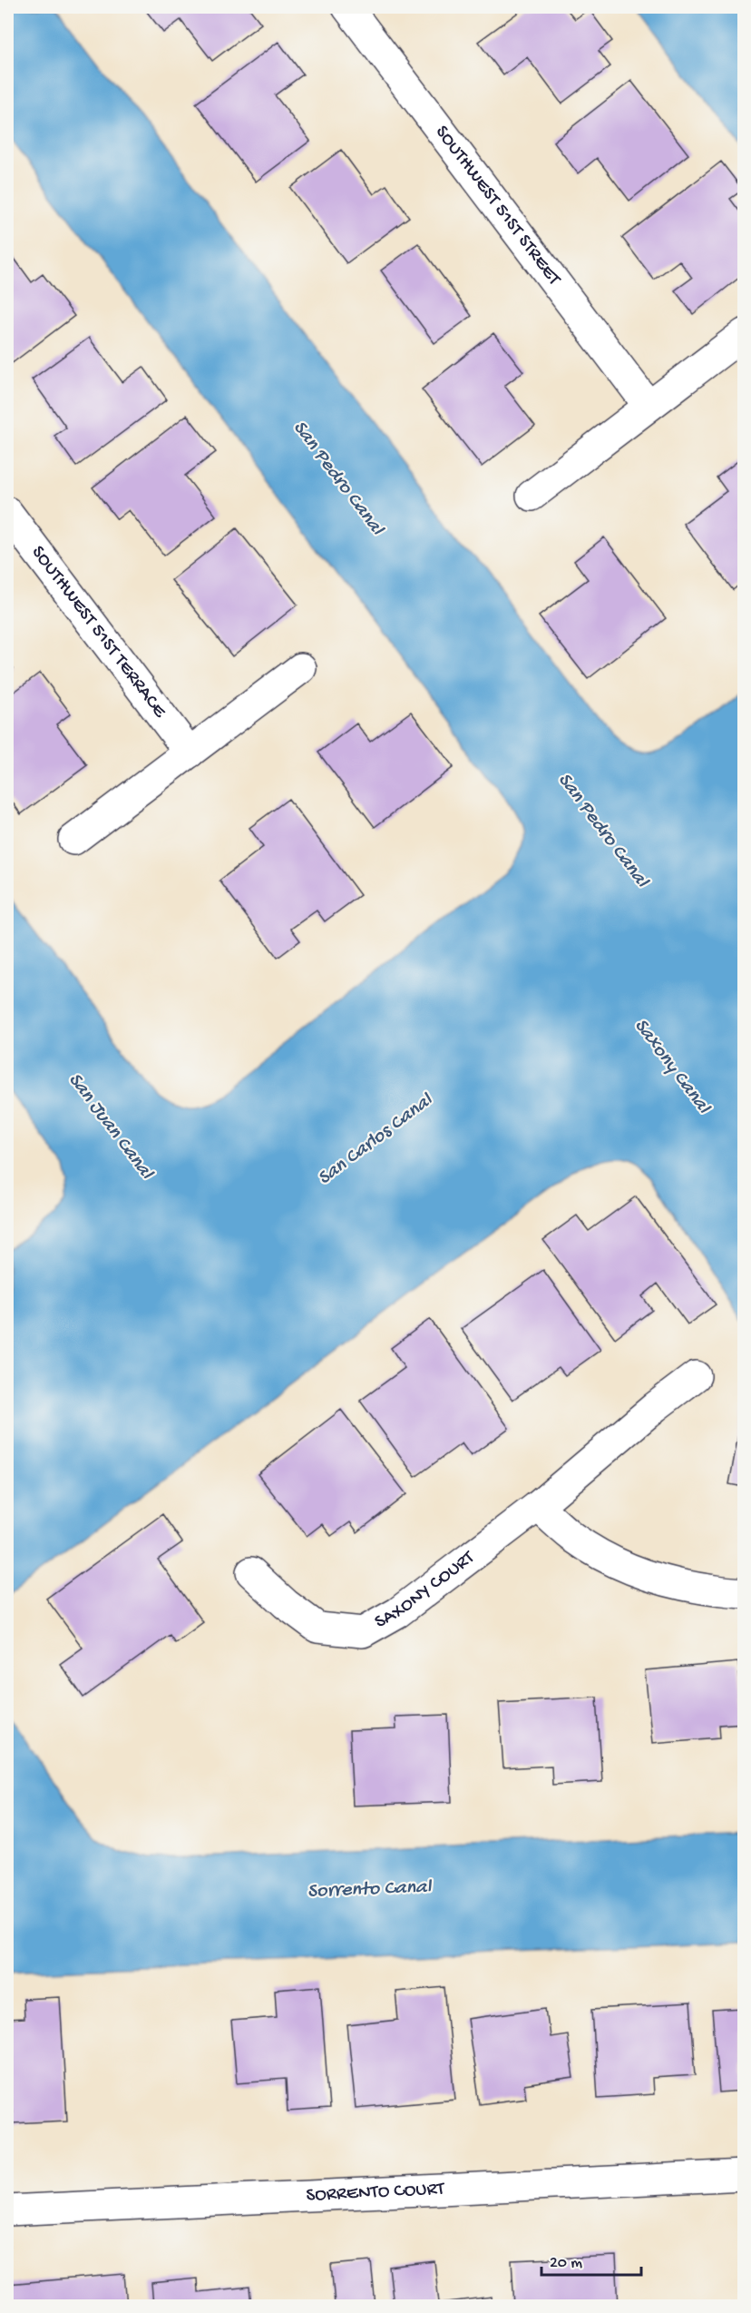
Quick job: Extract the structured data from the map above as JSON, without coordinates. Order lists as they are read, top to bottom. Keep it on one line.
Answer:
{"streets":{"street":["SOUTHWEST 51ST STREET","SOUTHWEST 51ST TERRACE","SAXONY COURT","SORRENTO COURT"]},"water":["San Pedro Canal","Saxony Canal","San Juan Canal","San Carlos Canal","Sorrento Canal"],"scale_bar":"20 m"}
